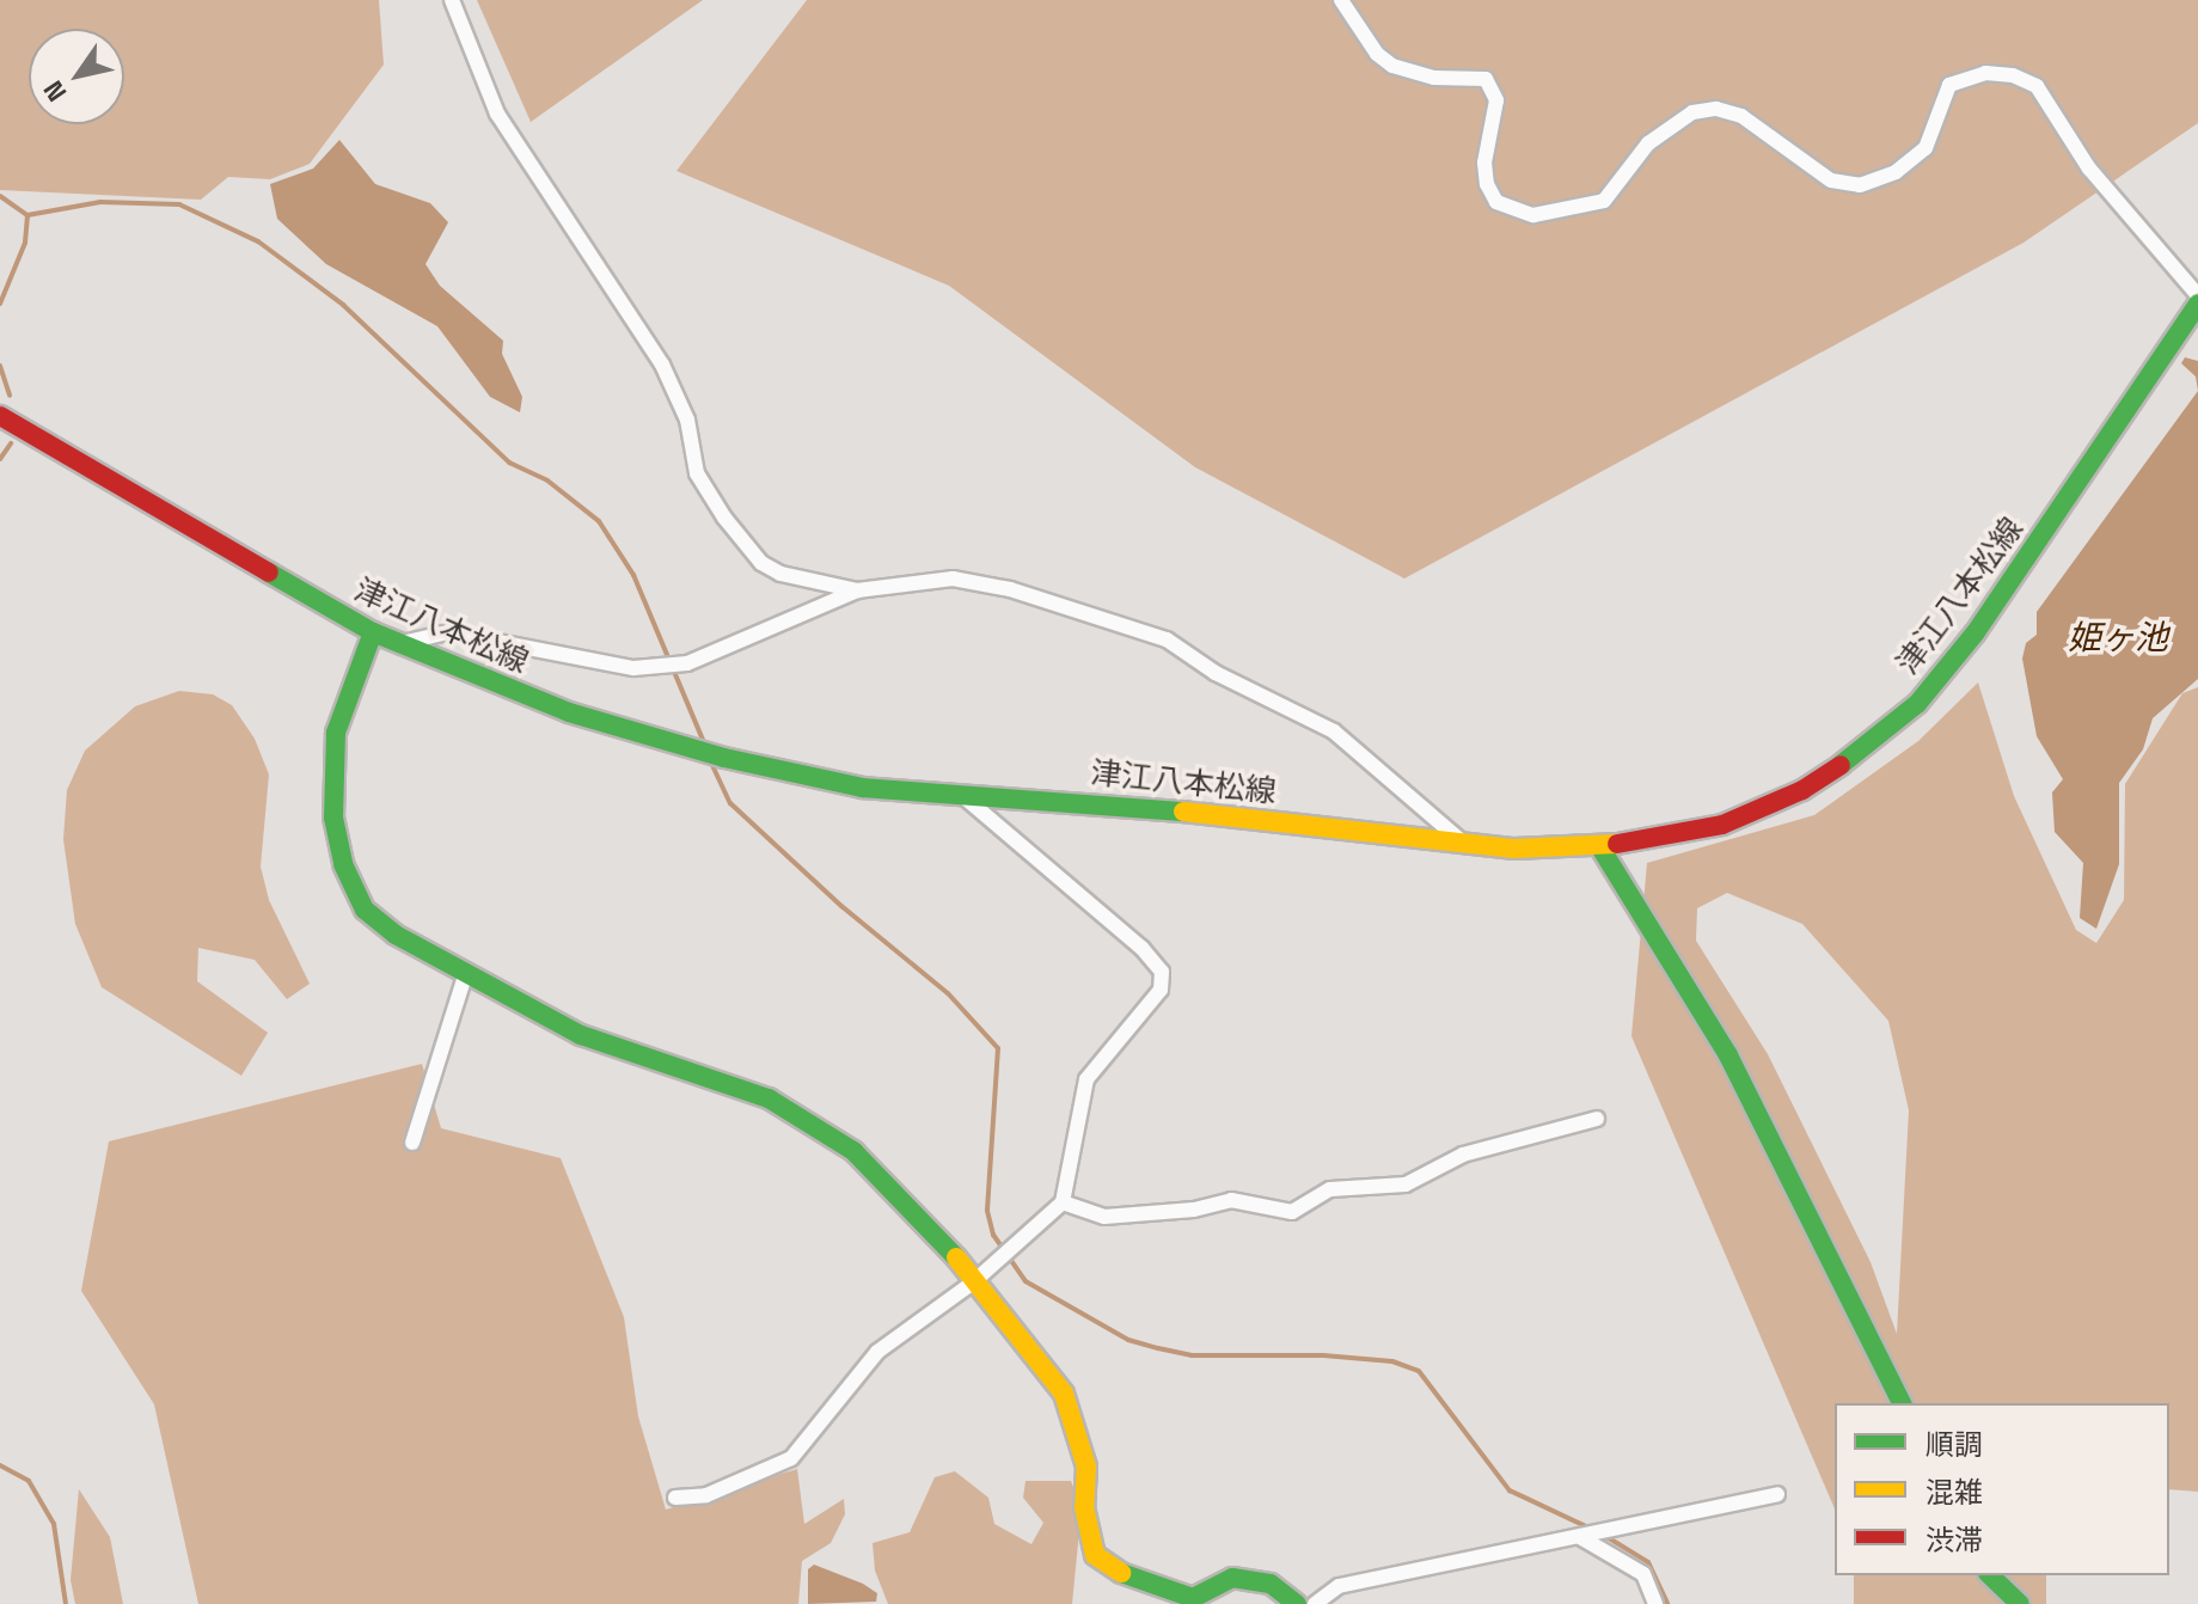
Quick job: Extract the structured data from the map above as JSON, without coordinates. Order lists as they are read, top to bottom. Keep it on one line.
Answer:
{"streets":{"main road":["津江八本松線"]},"water":["姫ヶ池"],"legend":["順調","混雑","渋滞"],"north":"bottom left"}
